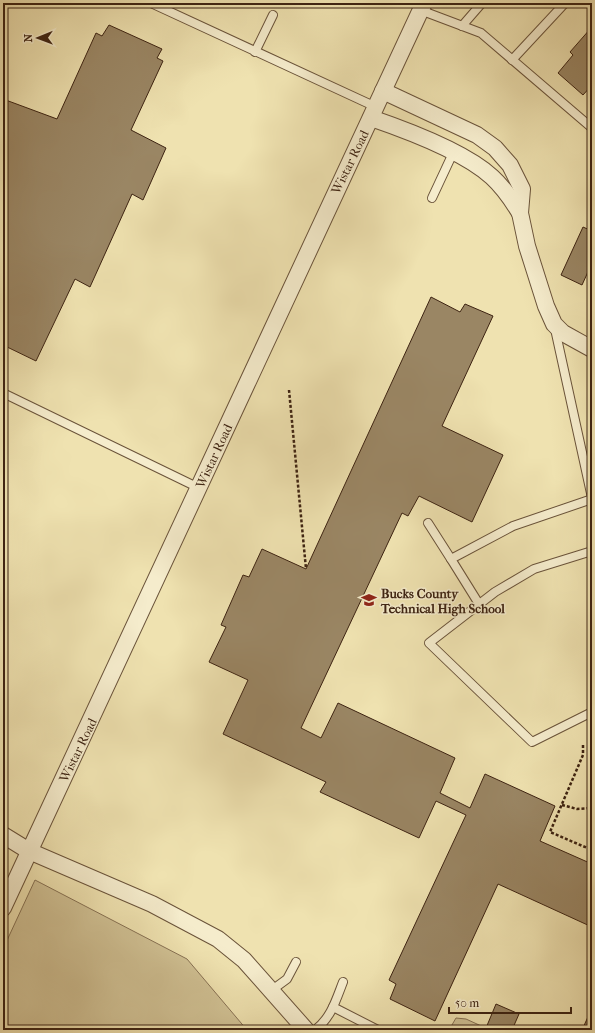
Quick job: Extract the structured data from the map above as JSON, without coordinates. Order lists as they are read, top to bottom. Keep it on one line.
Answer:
{"streets":{"street":["Wistar Road"]},"places":{"school or university":["Bucks County Technical High School"]},"scale_bar":"50 m","north":"left"}
